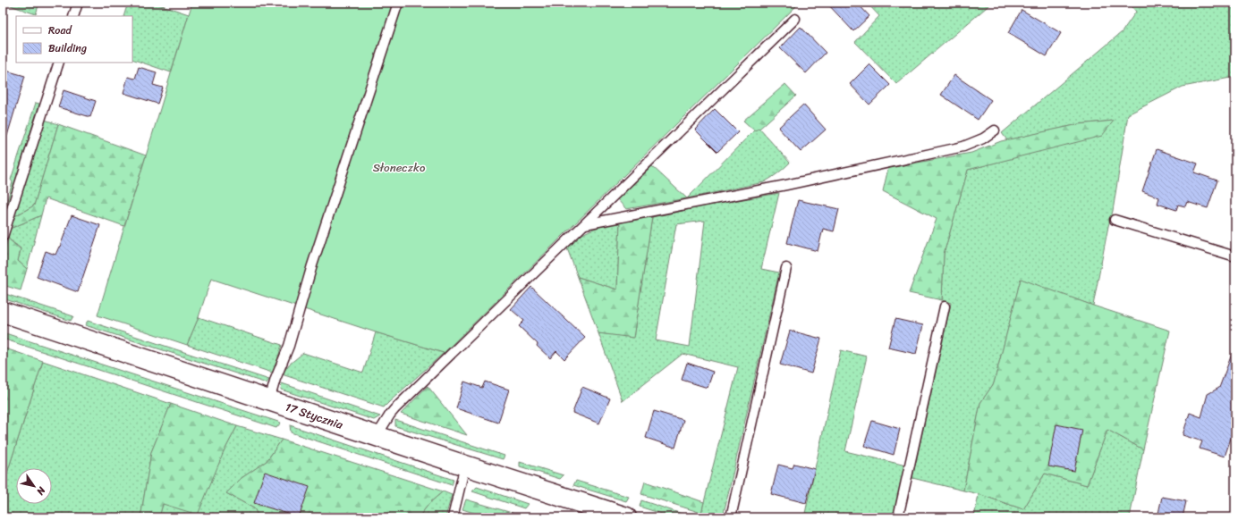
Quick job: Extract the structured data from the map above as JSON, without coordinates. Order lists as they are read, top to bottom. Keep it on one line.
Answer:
{"streets":{"main road":["17 Stycznia"]},"parks":["Słoneczko"],"legend":["Road","Building"],"north":"bottom right"}
